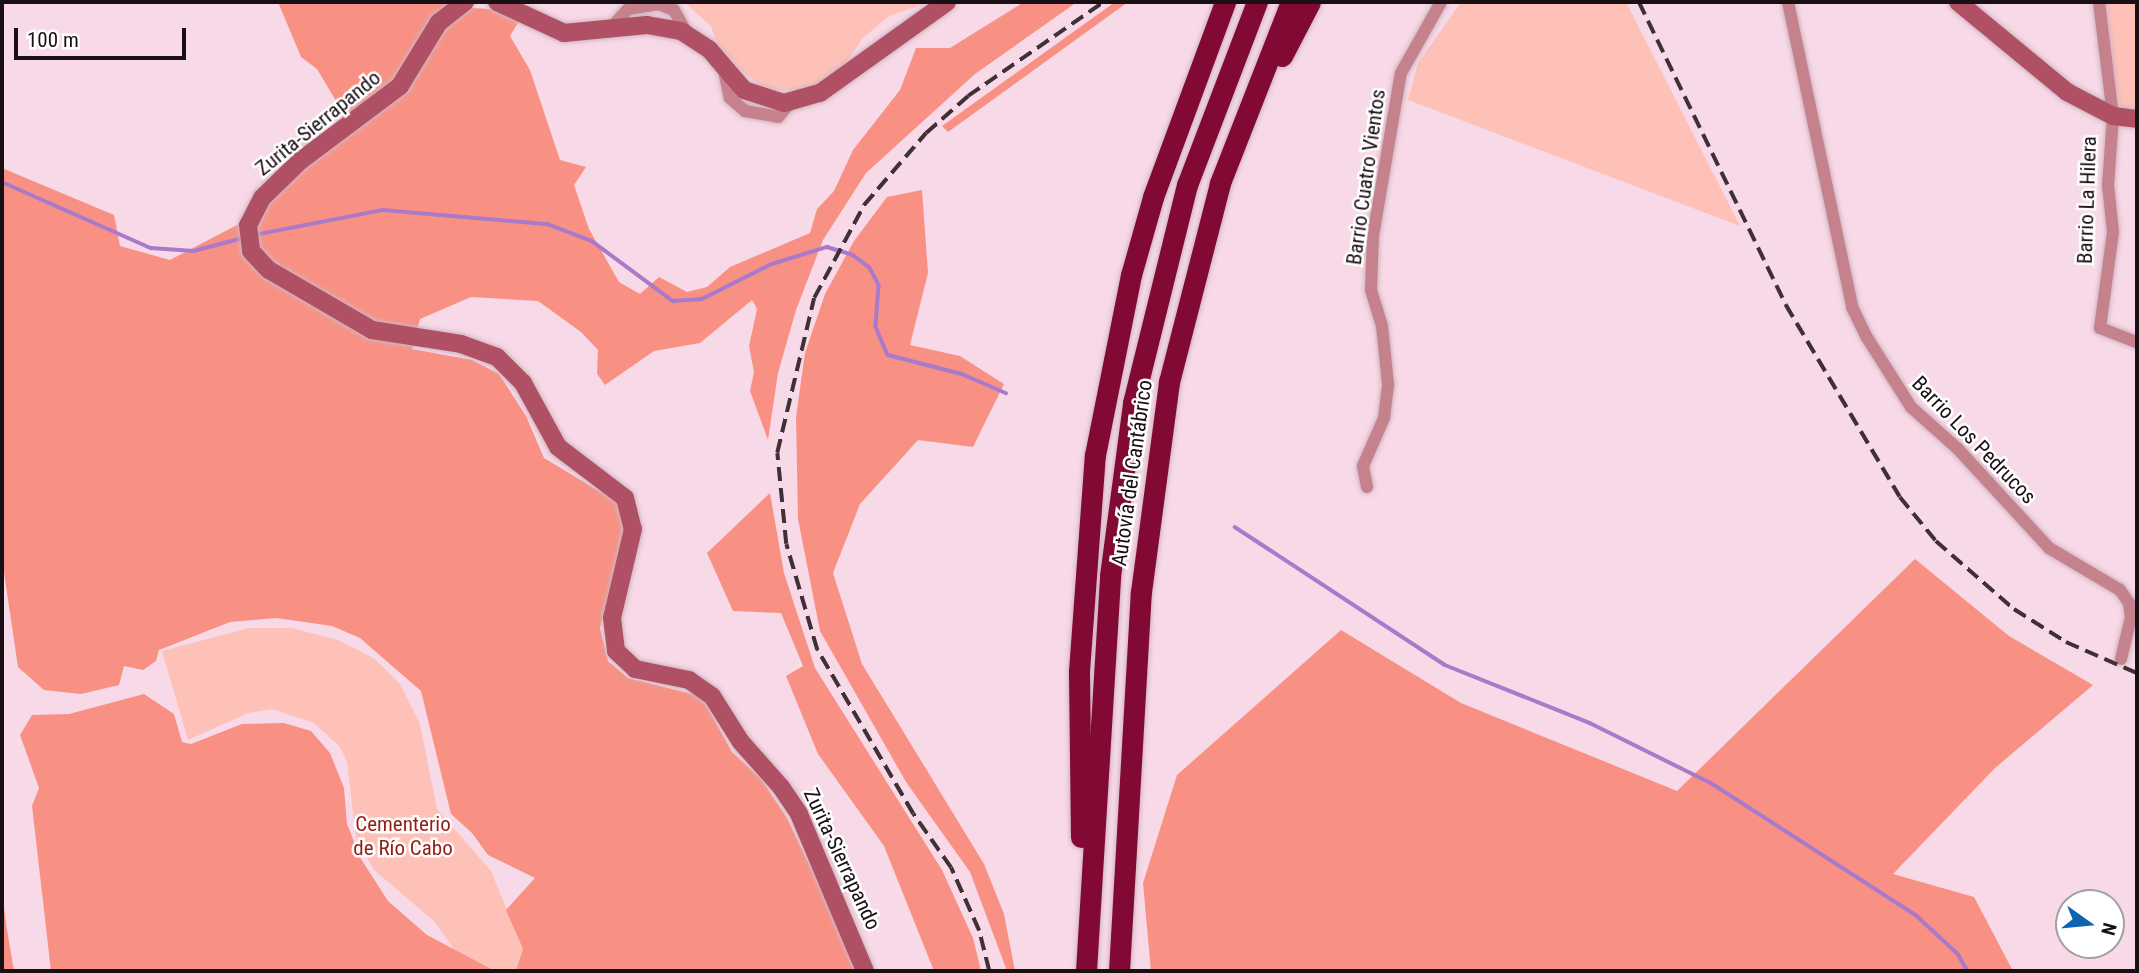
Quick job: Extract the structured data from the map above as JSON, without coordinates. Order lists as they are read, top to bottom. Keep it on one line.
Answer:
{"streets":{"highway":["Autovía del Cantábrico"],"street":["Zurita-Sierrapando","Barrio Cuatro Vientos","Barrio La Hilera","Barrio Los Pedrucos"]},"parks":["Cementerio de Río Cabo"],"scale_bar":"100 m","north":"right"}
